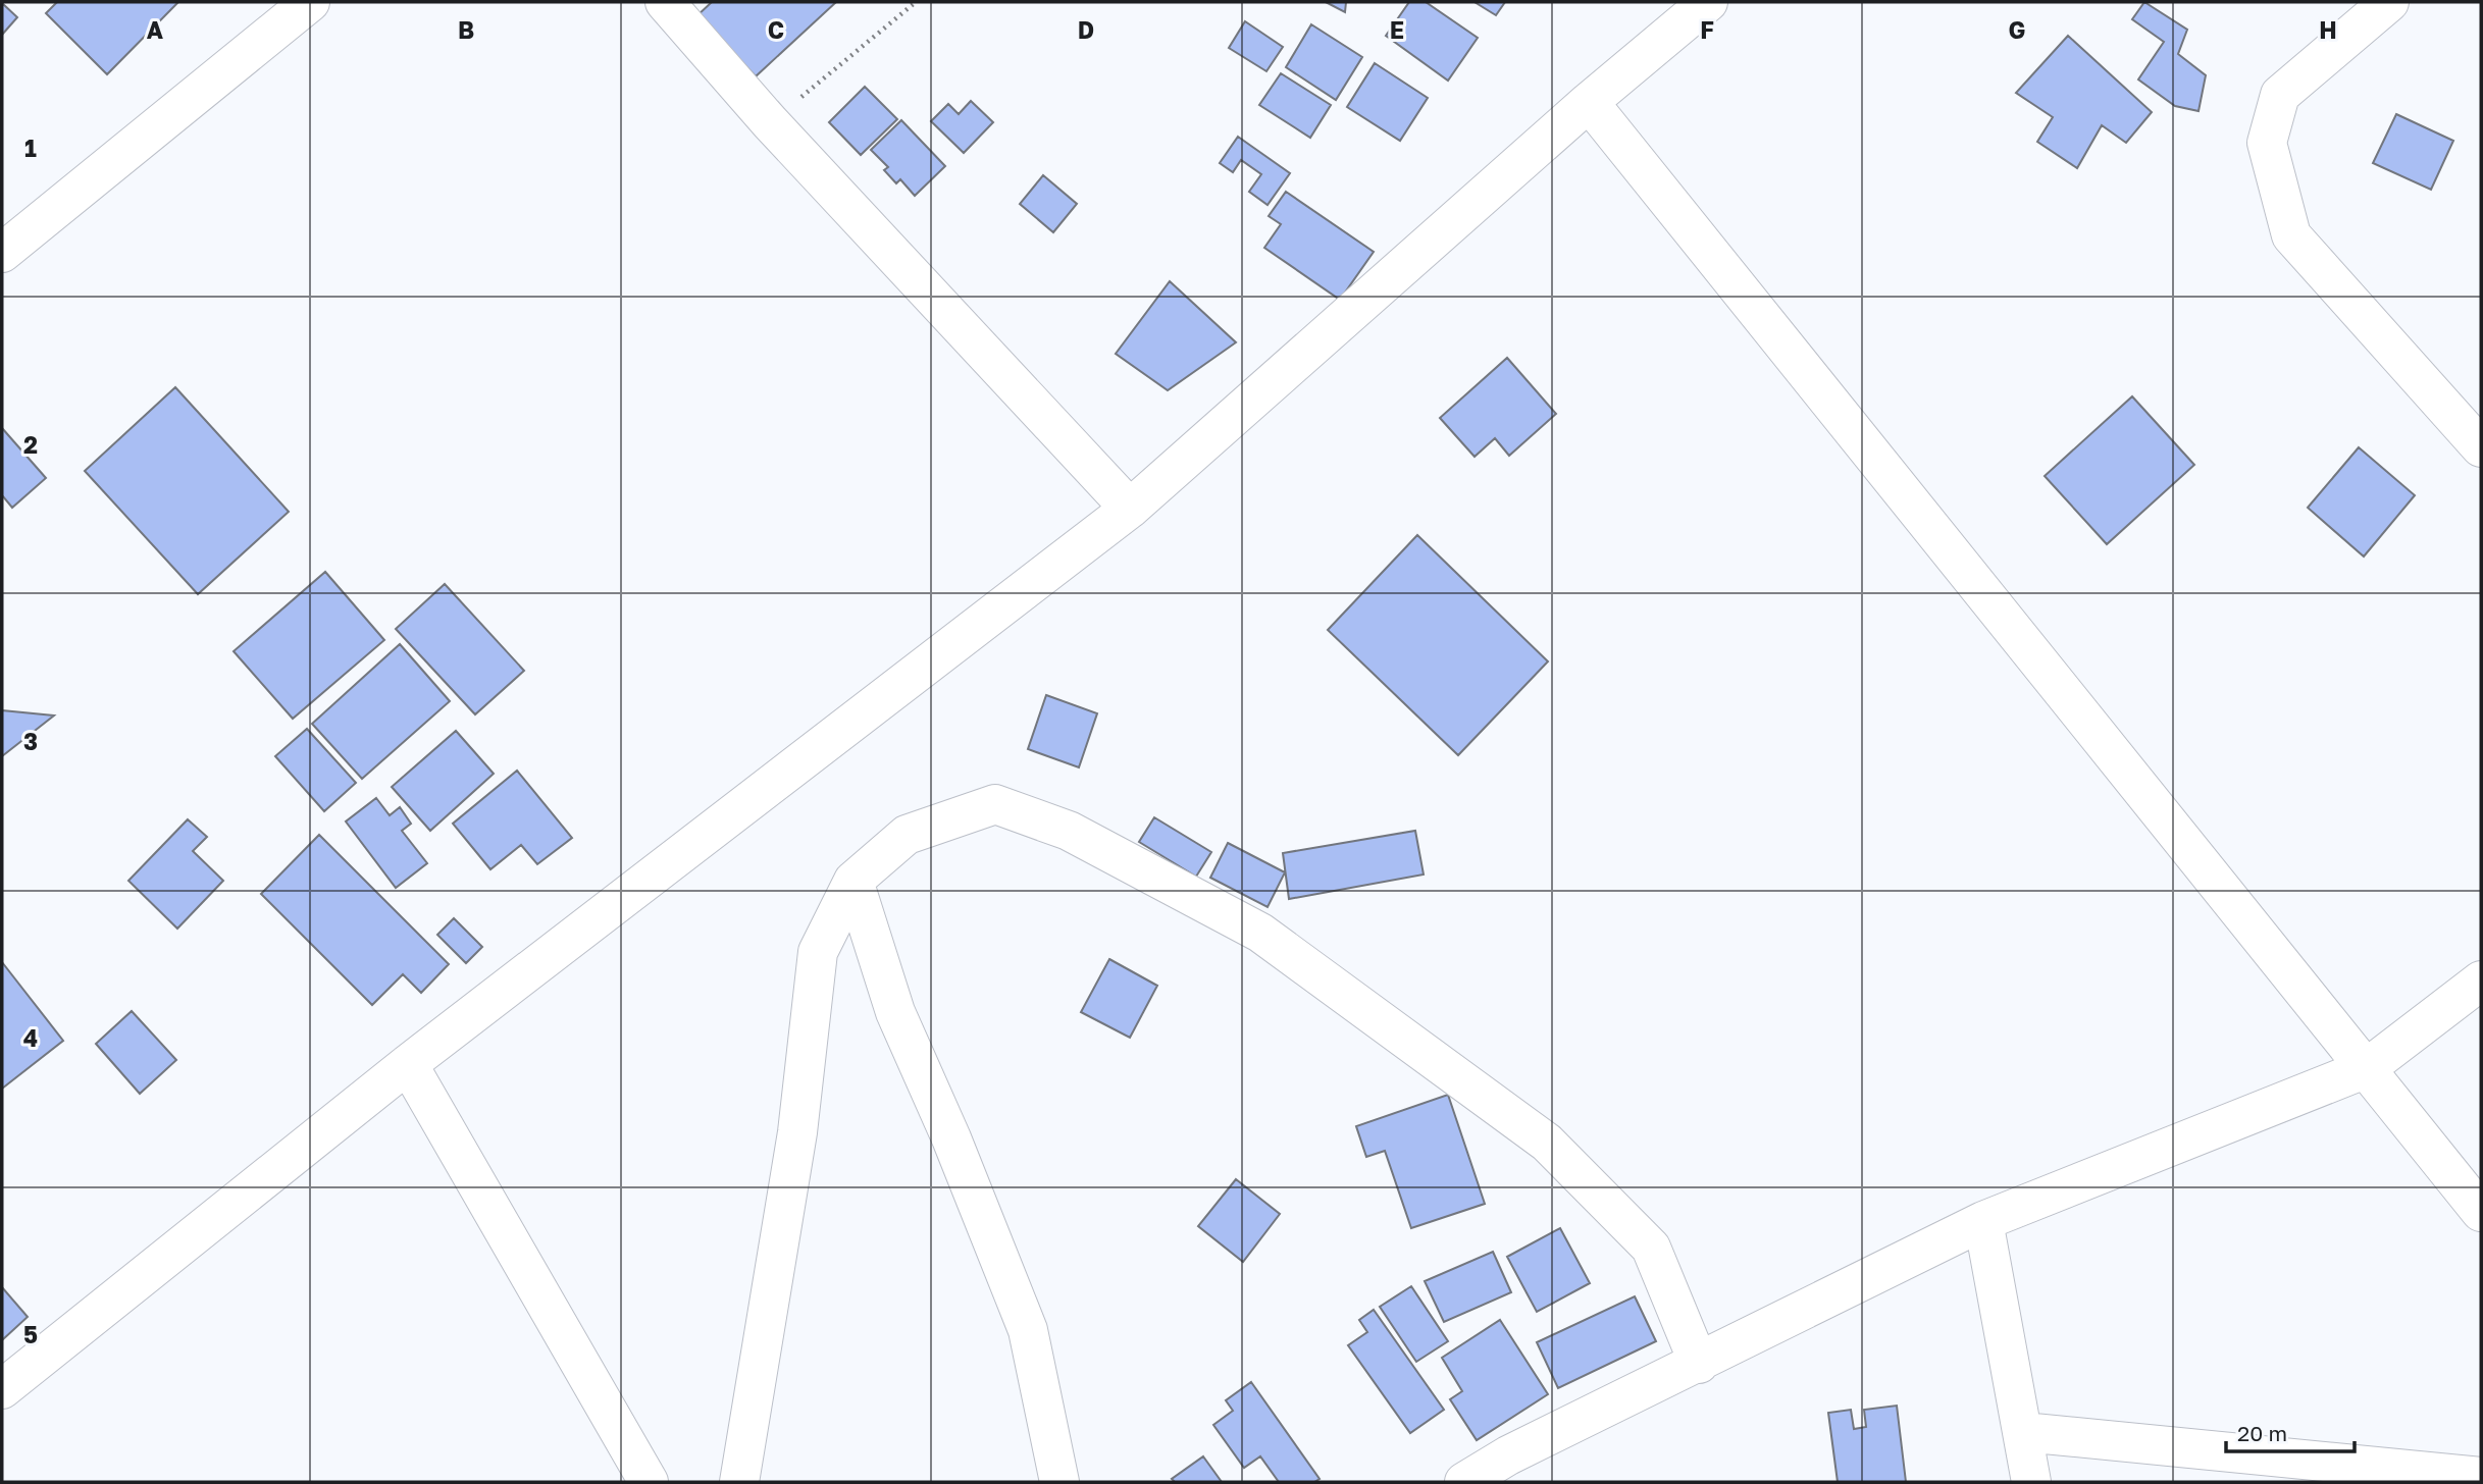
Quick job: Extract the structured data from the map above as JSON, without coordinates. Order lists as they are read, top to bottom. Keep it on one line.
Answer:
{"scale_bar":"20 m","grid":{"columns":["A","B","C","D","E","F","G","H"],"rows":["1","2","3","4","5"]}}
